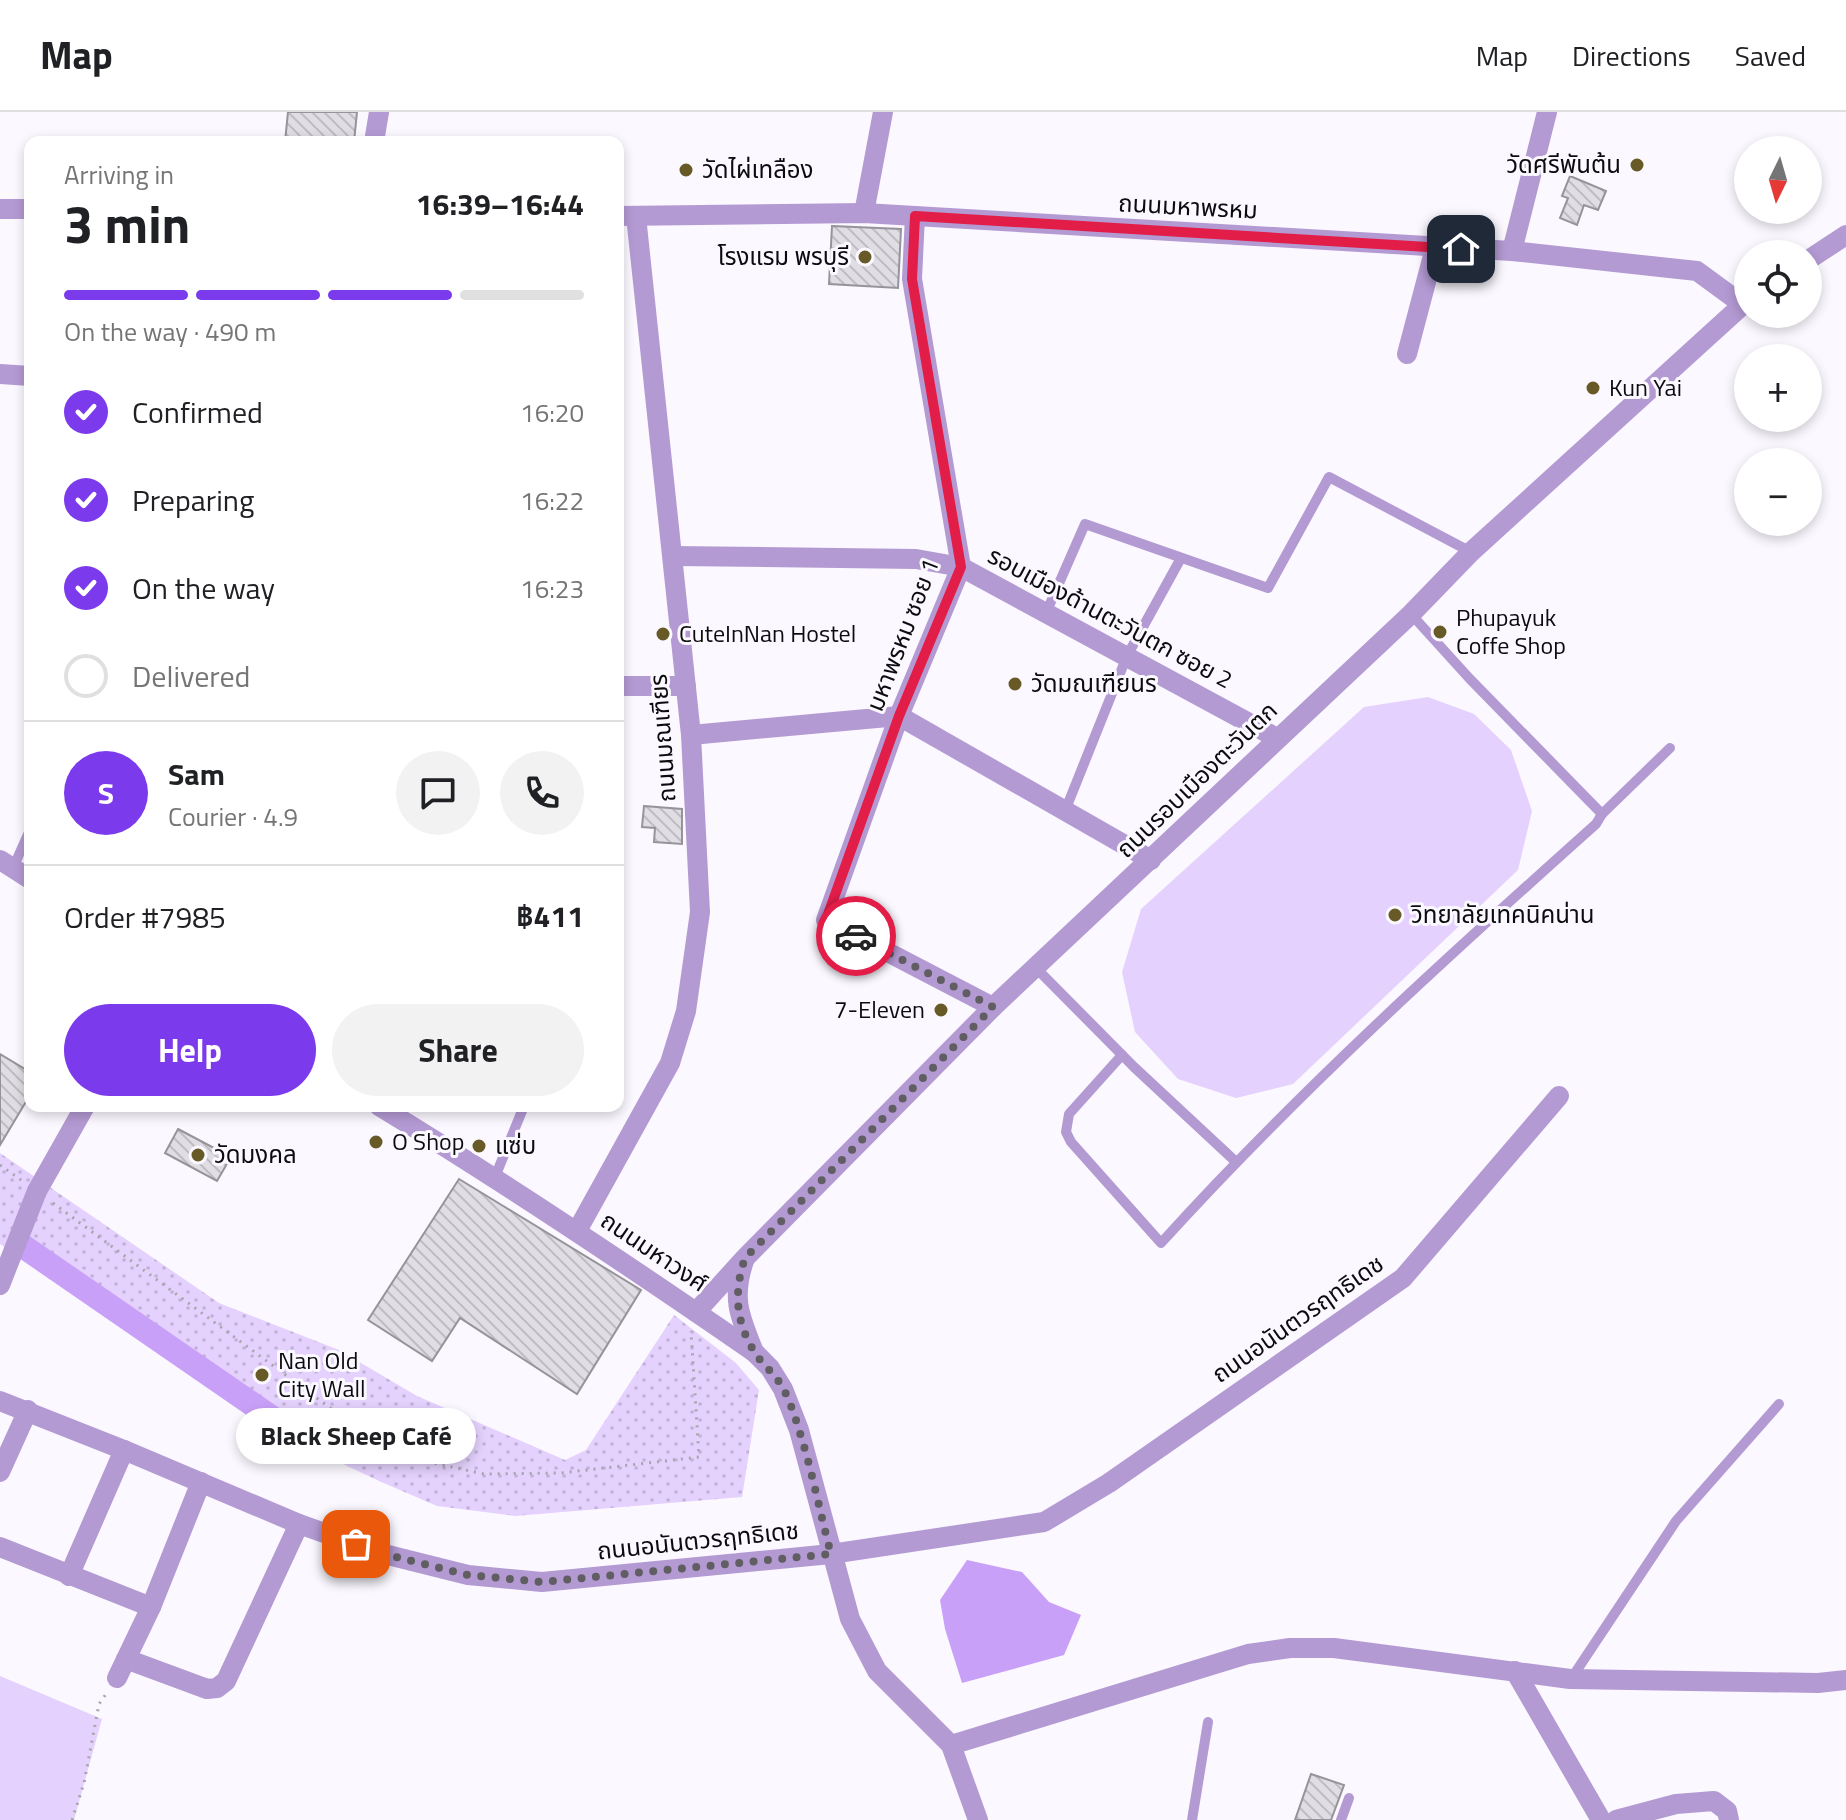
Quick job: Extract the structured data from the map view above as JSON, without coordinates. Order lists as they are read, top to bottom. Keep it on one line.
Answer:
{"streets":{"street":["ถนนมหาพรหม","รอบเมืองด้านตะวันตก ซอย 2","มหาพรหม ซอย 1","ถนนมณเฑียร","ถนนรอบเมืองตะวันตก","ถนนมหาวงศ์","ถนนอนันตวรฤทธิเดช"]},"crossings":[["ถนนมหาพรหม","มหาพรหม ซอย 1"],["ถนนมหาพรหม","ถนนมณเฑียร"],["รอบเมืองด้านตะวันตก ซอย 2","มหาพรหม ซอย 1"],["รอบเมืองด้านตะวันตก ซอย 2","ถนนมณเฑียร"],["รอบเมืองด้านตะวันตก ซอย 2","ถนนรอบเมืองตะวันตก"],["มหาพรหม ซอย 1","ถนนรอบเมืองตะวันตก"],["ถนนมณเฑียร","ถนนมหาวงศ์"],["ถนนรอบเมืองตะวันตก","ถนนมหาวงศ์"],["ถนนมหาวงศ์","ถนนอนันตวรฤทธิเดช"]],"places":["วัดศรีพันต้น","วัดไผ่เทลือง","โรงแรม พรบุรี","Kun Yai","Phupayuk Coffe Shop","CuteInNan Hostel","วัดมณเฑียนร","วิทยาลัยเทคนิคน่าน","7-Eleven","O Shop","แซ่บ","วัดมงคล","Nan Old City Wall","Black Sheep Café"],"north":"bottom","page":{"header":"Map","nav":["Map","Directions","Saved"],"map_buttons":["+","−"],"heading":["3 min","Arriving in","16:39–16:44"],"panel":["Sam","Courier · 4.9","Order #7985","฿411"],"bar":"On the way · 490 m","list":[["Confirmed","16:20"],["Preparing","16:22"],["On the way","16:23"],"Delivered"],"round":"S","buttons":["Help","Share"],"bubble":"Black Sheep Café"}}
